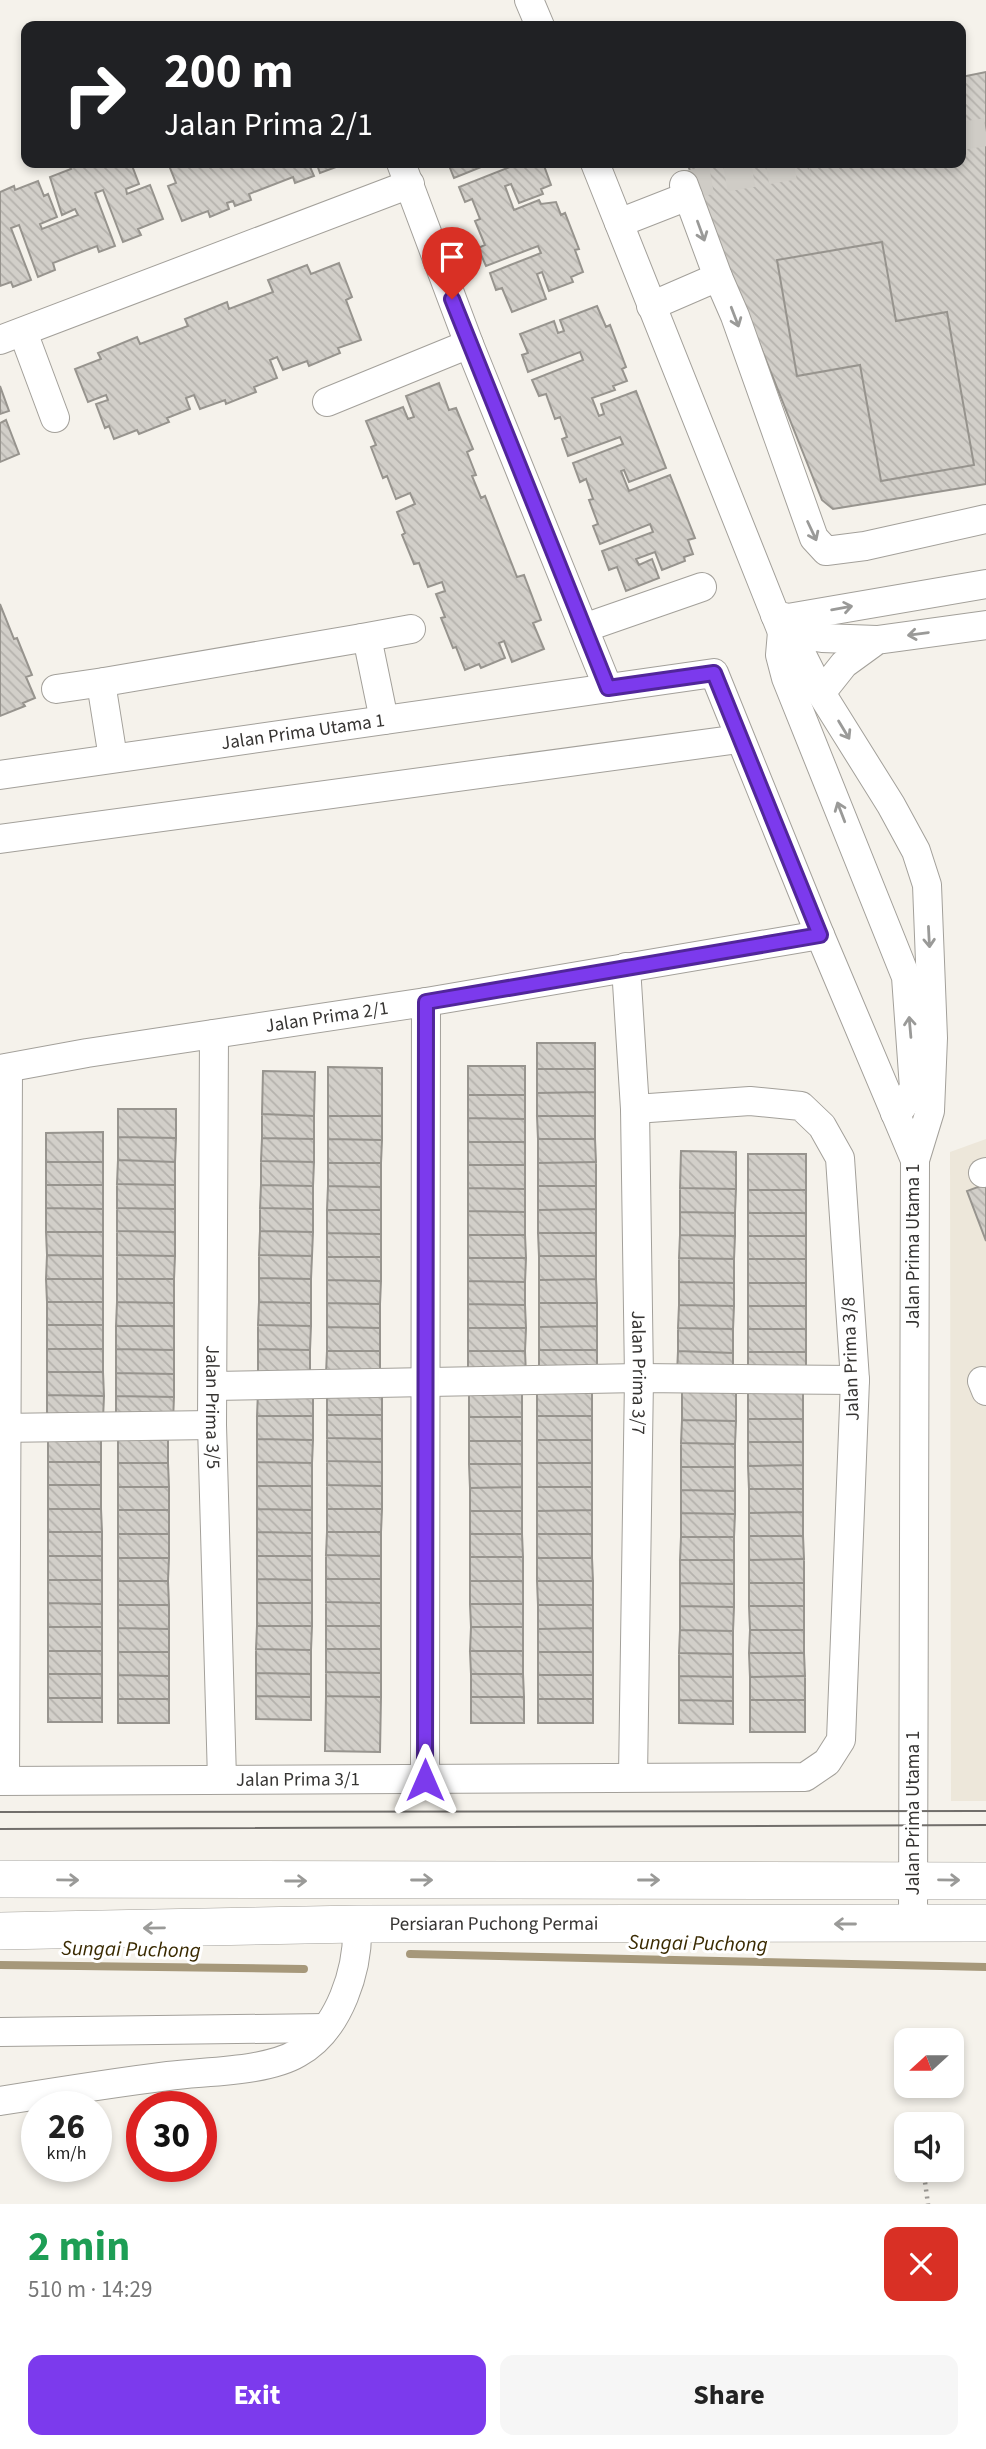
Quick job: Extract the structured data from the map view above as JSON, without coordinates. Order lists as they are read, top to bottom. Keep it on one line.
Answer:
{"streets":{"main road":["Persiaran Puchong Permai"],"street":["Jalan Prima Utama 1","Jalan Prima 2/1","Jalan Prima 3/8","Jalan Prima 3/7","Jalan Prima 3/5","Jalan Prima 3/1"]},"crossings":[["Jalan Prima Utama 1","Jalan Prima 2/1"],["Jalan Prima Utama 1","Persiaran Puchong Permai"],["Jalan Prima 2/1","Jalan Prima 3/7"],["Jalan Prima 2/1","Jalan Prima 3/5"],["Jalan Prima 3/8","Jalan Prima 3/7"],["Jalan Prima 3/8","Jalan Prima 3/1"],["Jalan Prima 3/7","Jalan Prima 3/1"],["Jalan Prima 3/5","Jalan Prima 3/1"]],"water":["Sungai Puchong"],"north":"left","page":{"turn":["200 m","Jalan Prima 2/1"],"speed":"26 km/h","limit":"30","heading":["2 min","510 m · 14:29"],"buttons":["Exit","Share"]}}
